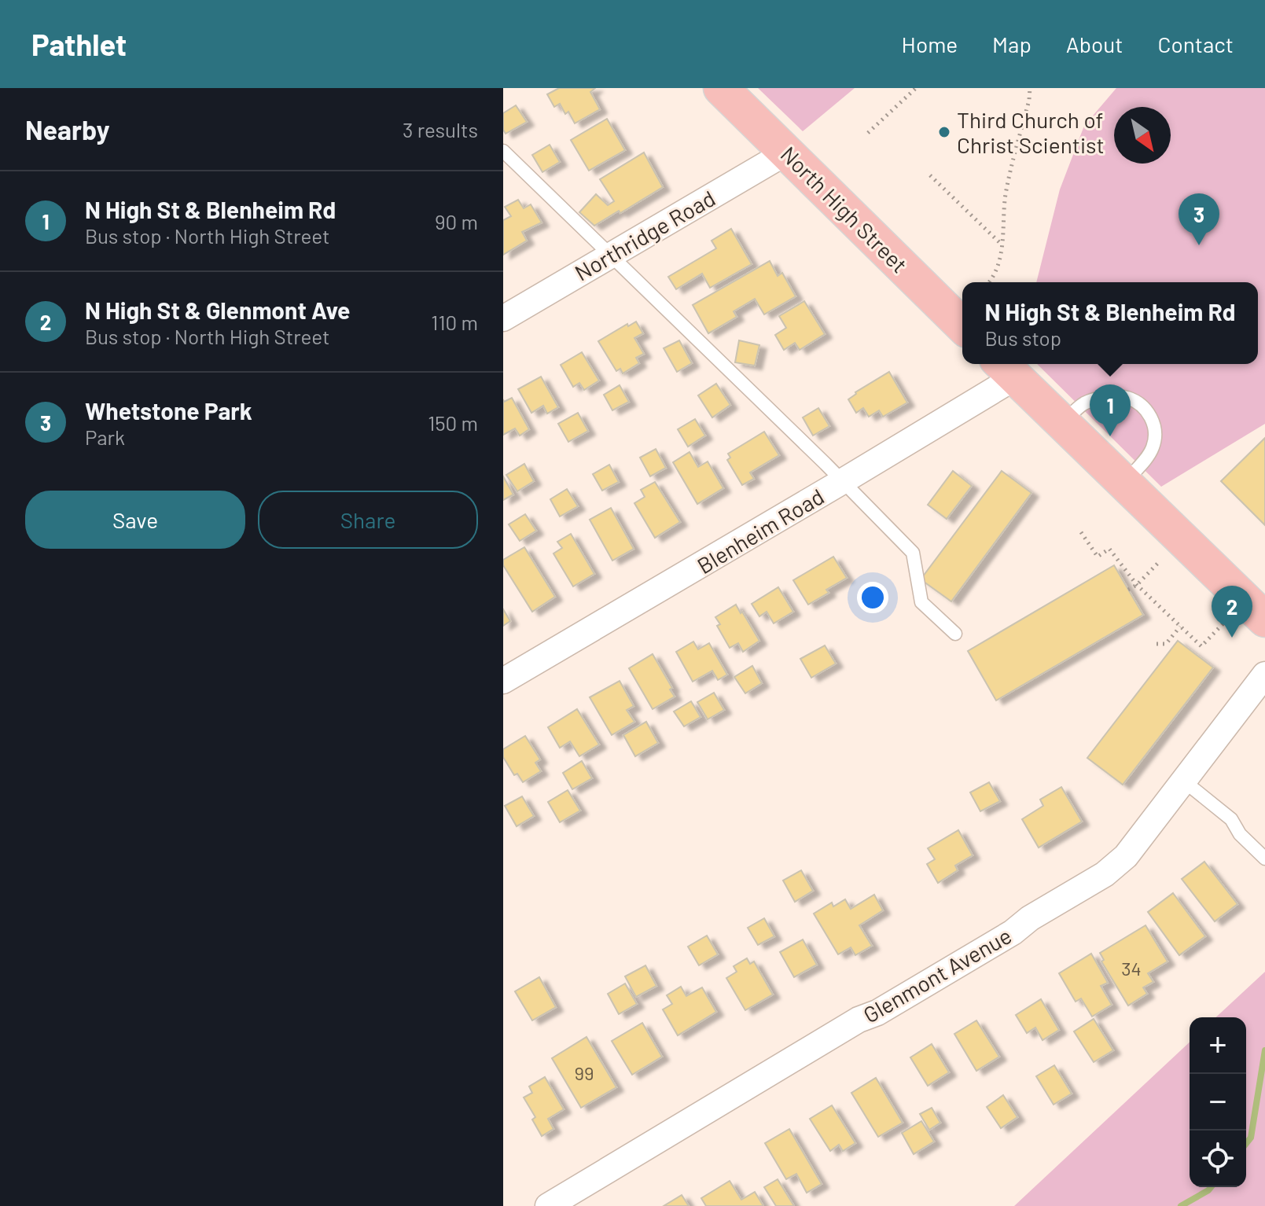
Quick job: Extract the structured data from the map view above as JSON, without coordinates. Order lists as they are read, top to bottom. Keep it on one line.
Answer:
{"streets":{"main road":["North High Street"],"street":["Northridge Road","Blenheim Road","Glenmont Avenue"]},"crossings":[["North High Street","Northridge Road"]],"places":["Third Church of Christ Scientist"],"house_numbers":["34","99"],"north":"bottom right","page":{"header":"Pathlet","nav":["Home","Map","About","Contact"],"heading":["Nearby","3 results"],"list":[{"mark":"1","name":"N High St & Blenheim Rd","note":"Bus stop · North High Street","value":"90 m"},{"mark":"2","name":"N High St & Glenmont Ave","note":"Bus stop · North High Street","value":"110 m"},{"mark":"3","name":"Whetstone Park","note":"Park","value":"150 m"}],"pins":["3","1","2"],"popup":["N High St & Blenheim Rd","Bus stop"],"buttons":["Save","Share"],"map_buttons":["+","−"]}}
